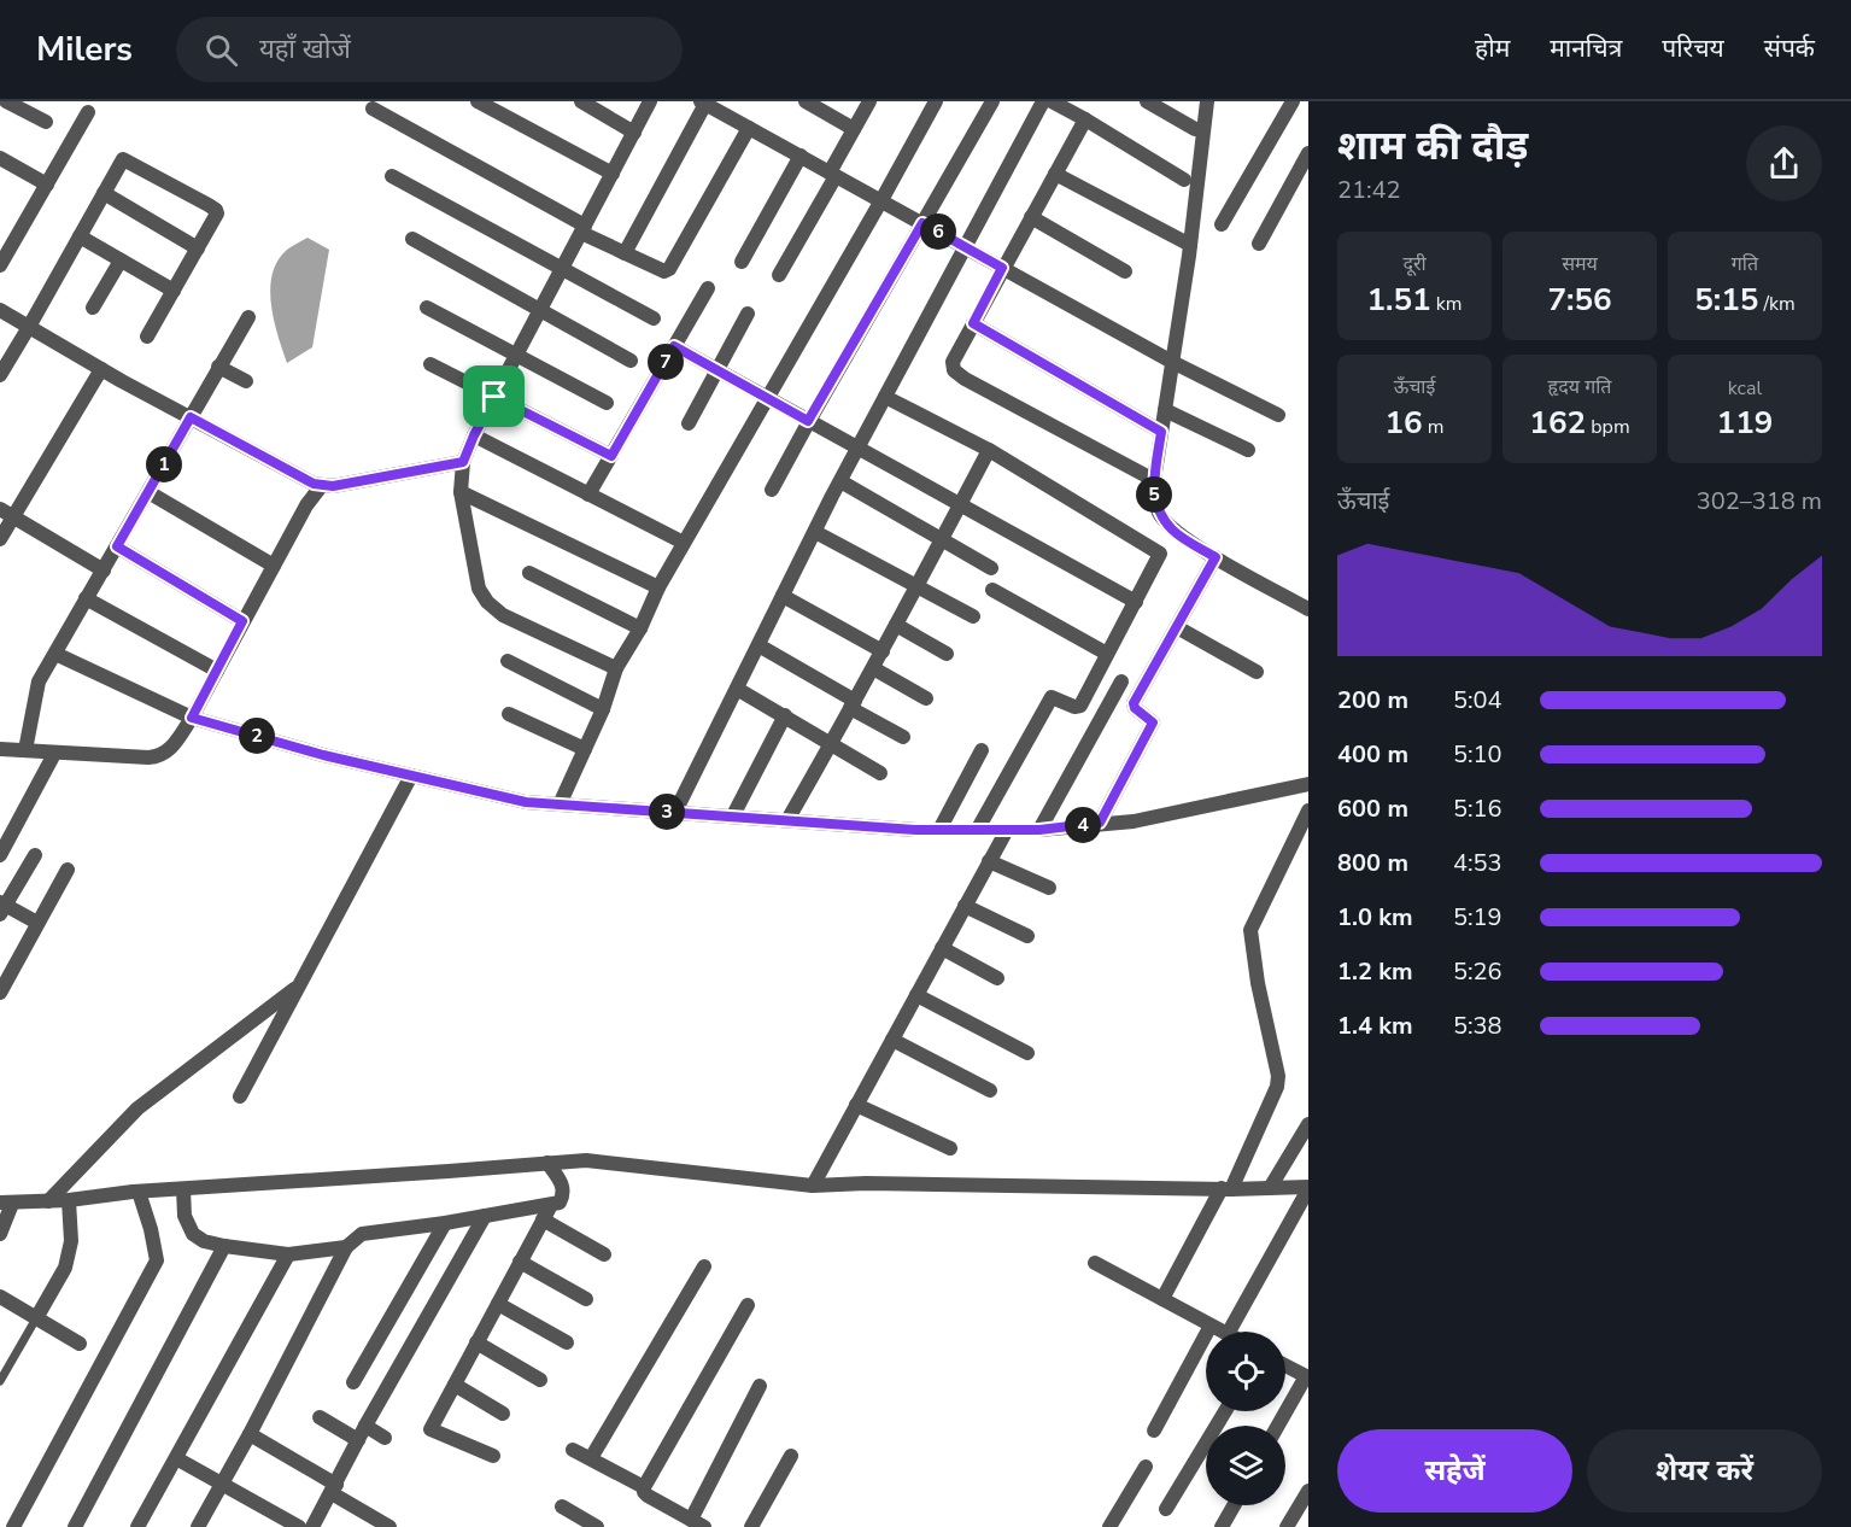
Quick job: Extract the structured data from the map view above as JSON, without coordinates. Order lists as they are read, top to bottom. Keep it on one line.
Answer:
{"page":{"header":"Milers","search":"यहाँ खोजें","nav":["होम","मानचित्र","परिचय","संपर्क"],"heading":["शाम की दौड़","21:42"],"pins":["6","7","1","5","2","3","4"],"stats":[["दूरी","1.51 km"],["समय","7:56"],["गति","5:15 /km"],["ऊँचाई","16 m"],["हृदय गति","162 bpm"],["kcal","119"]],"chart":["ऊँचाई","302–318 m"],"list":[{"name":"200 m","note":"5:04"},{"name":"400 m","note":"5:10"},{"name":"600 m","note":"5:16"},{"name":"800 m","note":"4:53"},{"name":"1.0 km","note":"5:19"},{"name":"1.2 km","note":"5:26"},{"name":"1.4 km","note":"5:38"}],"buttons":["सहेजें","शेयर करें"]}}
